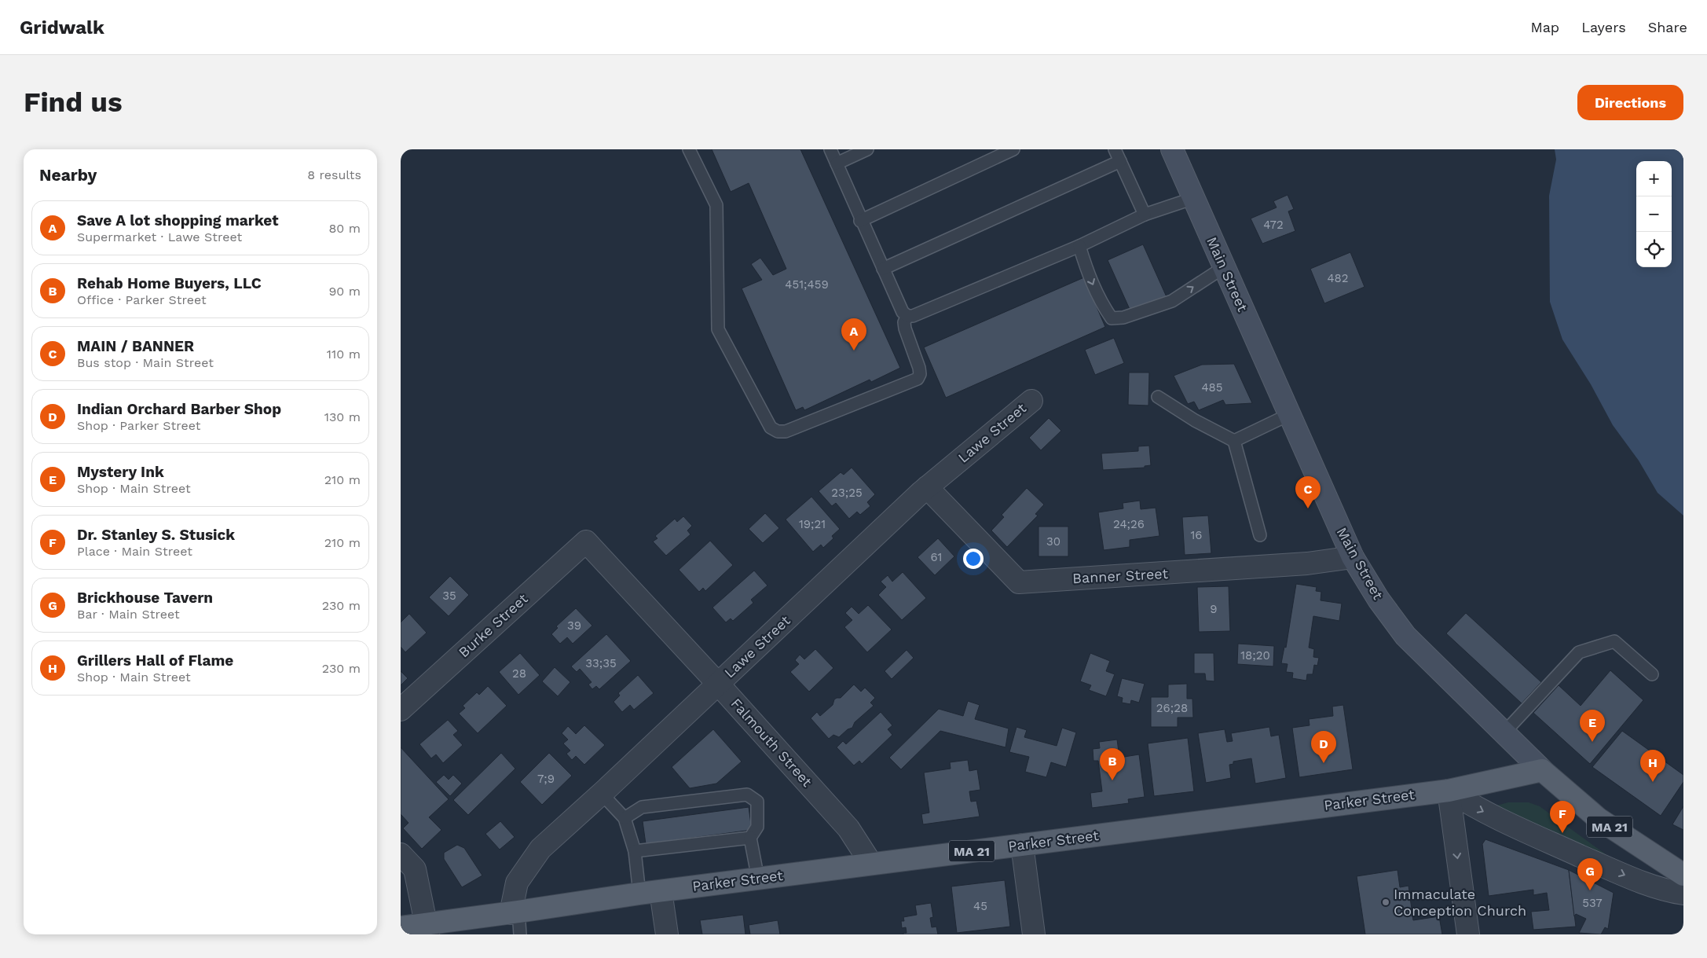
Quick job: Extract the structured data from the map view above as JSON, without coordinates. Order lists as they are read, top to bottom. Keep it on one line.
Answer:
{"streets":{"main road":["Main Street","Parker Street","MA 21"],"street":["Lawe Street","Banner Street","Burke Street","Falmouth Street"]},"crossings":[["Main Street","Banner Street"],["Main Street","Parker Street"],["Lawe Street","Banner Street"],["Lawe Street","Falmouth Street"],["Lawe Street","Parker Street"],["Burke Street","Falmouth Street"],["Falmouth Street","Parker Street"]],"places":["Immaculate Conception Church"],"house_numbers":["472","482","451;459","485","23;25","19;21","24;26","16","30","61","35","9","39","18;20","33;35","28","26;28","7;9","537","45"],"page":{"header":"Gridwalk","nav":["Map","Layers","Share"],"buttons":"Directions","title":"Find us","heading":["Nearby","8 results"],"map_buttons":["+","−"],"list":[{"mark":"A","name":"Save A lot shopping market","note":"Supermarket · Lawe Street","value":"80 m"},{"mark":"B","name":"Rehab Home Buyers, LLC","note":"Office · Parker Street","value":"90 m"},{"mark":"C","name":"MAIN / BANNER","note":"Bus stop · Main Street","value":"110 m"},{"mark":"D","name":"Indian Orchard Barber Shop","note":"Shop · Parker Street","value":"130 m"},{"mark":"E","name":"Mystery Ink","note":"Shop · Main Street","value":"210 m"},{"mark":"F","name":"Dr. Stanley S. Stusick","note":"Place · Main Street","value":"210 m"},{"mark":"G","name":"Brickhouse Tavern","note":"Bar · Main Street","value":"230 m"},{"mark":"H","name":"Grillers Hall of Flame","note":"Shop · Main Street","value":"230 m"}],"pins":["A","C","E","D","B","H","F","G"]}}
